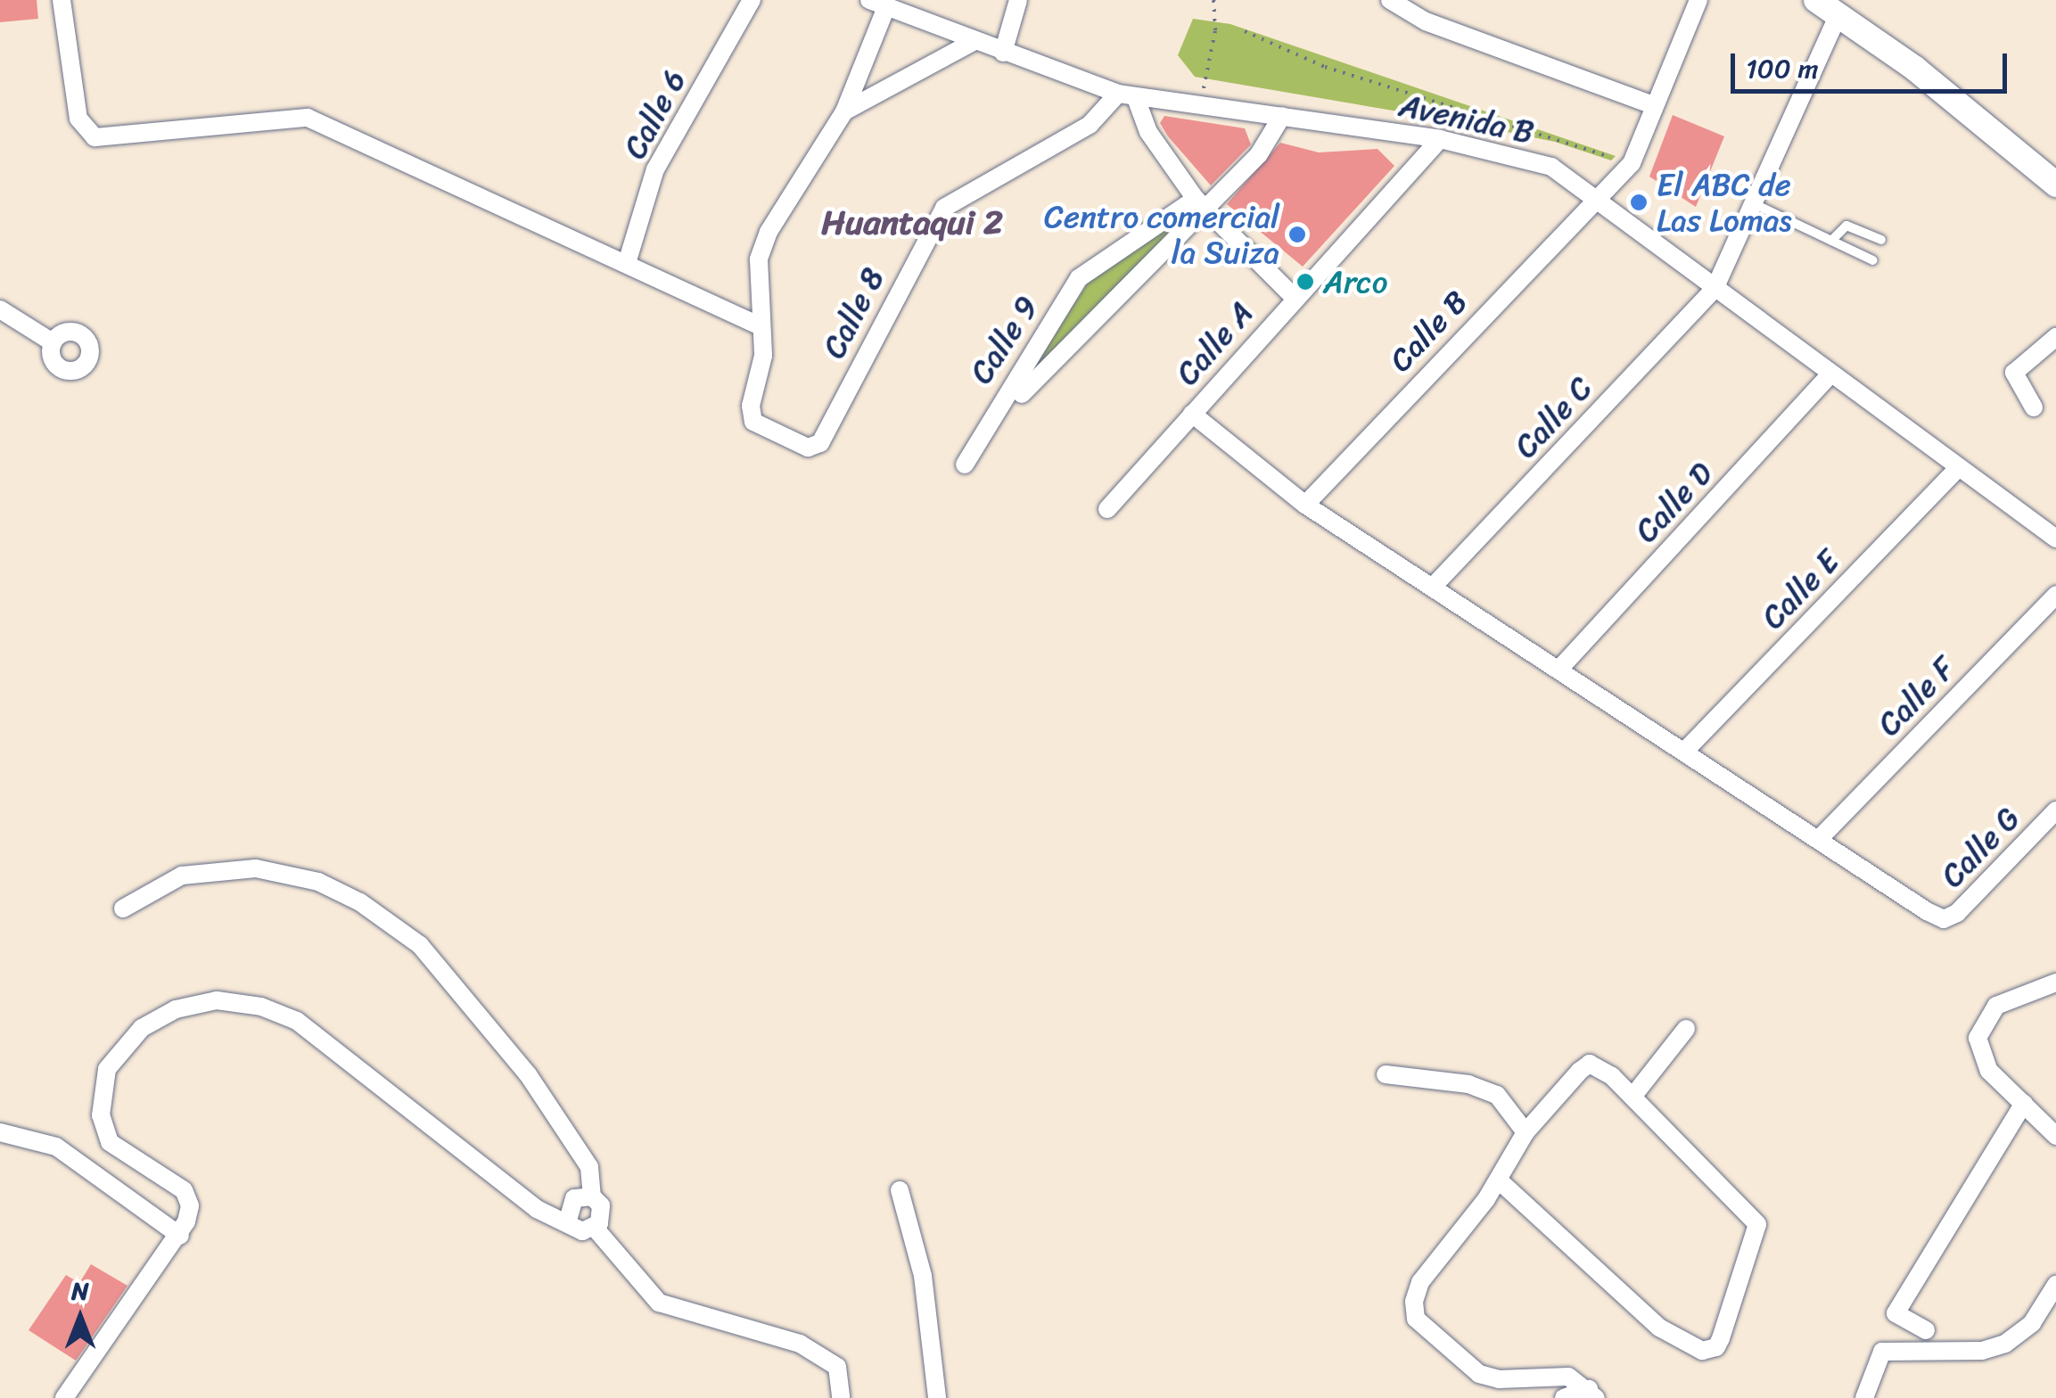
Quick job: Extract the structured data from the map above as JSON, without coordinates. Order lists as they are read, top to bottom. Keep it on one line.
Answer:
{"streets":{"street":["Calle 6","Avenida B","Calle 8","Calle B","Calle 9","Calle A","Calle C","Calle D","Calle E","Calle F","Calle G"]},"crossings":[["Avenida B","Calle 8"],["Avenida B","Calle B"],["Avenida B","Calle A"],["Avenida B","Calle C"],["Avenida B","Calle D"],["Avenida B","Calle E"],["Calle F","Calle G"]],"districts":["Huantaqui 2"],"places":["El ABC de Las Lomas","Centro comercial la Suiza","Arco"],"scale_bar":"100 m","north":"top"}
